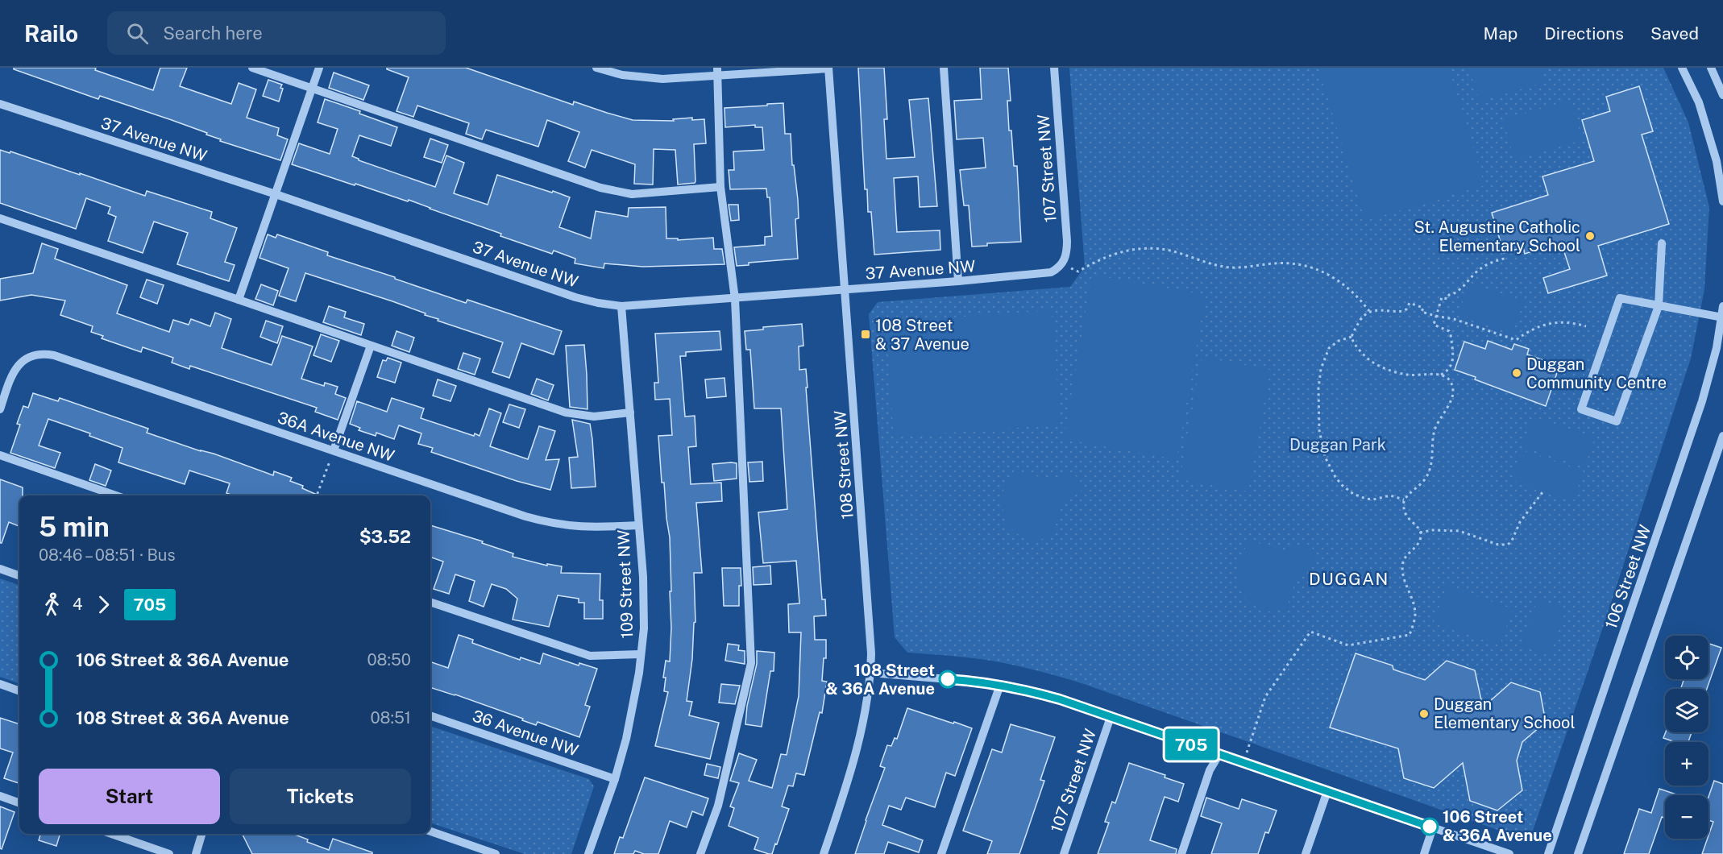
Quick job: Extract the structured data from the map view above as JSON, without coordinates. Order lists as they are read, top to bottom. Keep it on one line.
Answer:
{"streets":{"street":["37 Avenue NW","107 Street NW","36A Avenue NW","108 Street NW","106 Street NW","109 Street NW","36 Avenue NW"]},"crossings":[["37 Avenue NW","107 Street NW"],["37 Avenue NW","108 Street NW"],["37 Avenue NW","109 Street NW"],["36A Avenue NW","109 Street NW"],["109 Street NW","36 Avenue NW"]],"districts":["DUGGAN"],"parks":["Duggan Park"],"places":{"other":["St. Augustine Catholic Elementary School","Duggan Community Centre","108 Street & 36A Avenue","Duggan Elementary School","106 Street & 36A Avenue"],"transit":["108 Street & 37 Avenue"]},"lines":["bus line 705"],"page":{"header":"Railo","search":"Search here","nav":["Map","Directions","Saved"],"on_map":"705","heading":["5 min","08:46 – 08:51 · Bus","$3.52"],"legs":["4","705"],"list":[{"name":"106 Street & 36A Avenue","value":"08:50"},{"name":"108 Street & 36A Avenue","value":"08:51"}],"map_buttons":["+","−"],"buttons":["Start","Tickets"]}}
